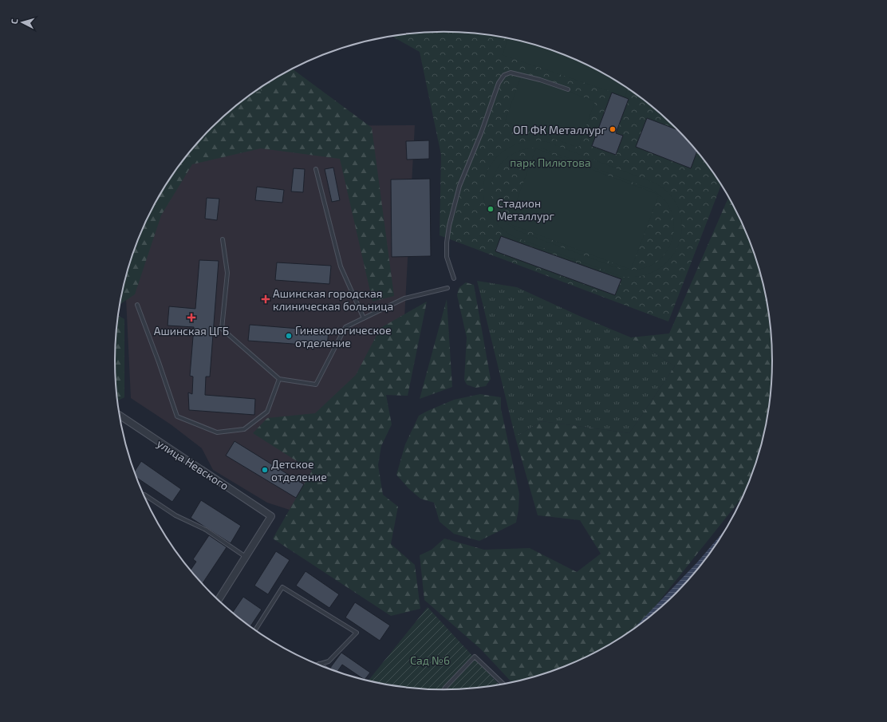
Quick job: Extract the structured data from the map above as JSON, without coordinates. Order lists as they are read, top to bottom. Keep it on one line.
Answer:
{"streets":{"street":["улица Невского"]},"parks":["парк Пилютова","Сад №6"],"places":{"other":["ОП ФК Металлург","Стадион Металлург","Гинекологическое отделение","Детское отделение"],"health":["Ашинская городская клиническая больница","Ашинская ЦГБ"]},"north":"left"}
